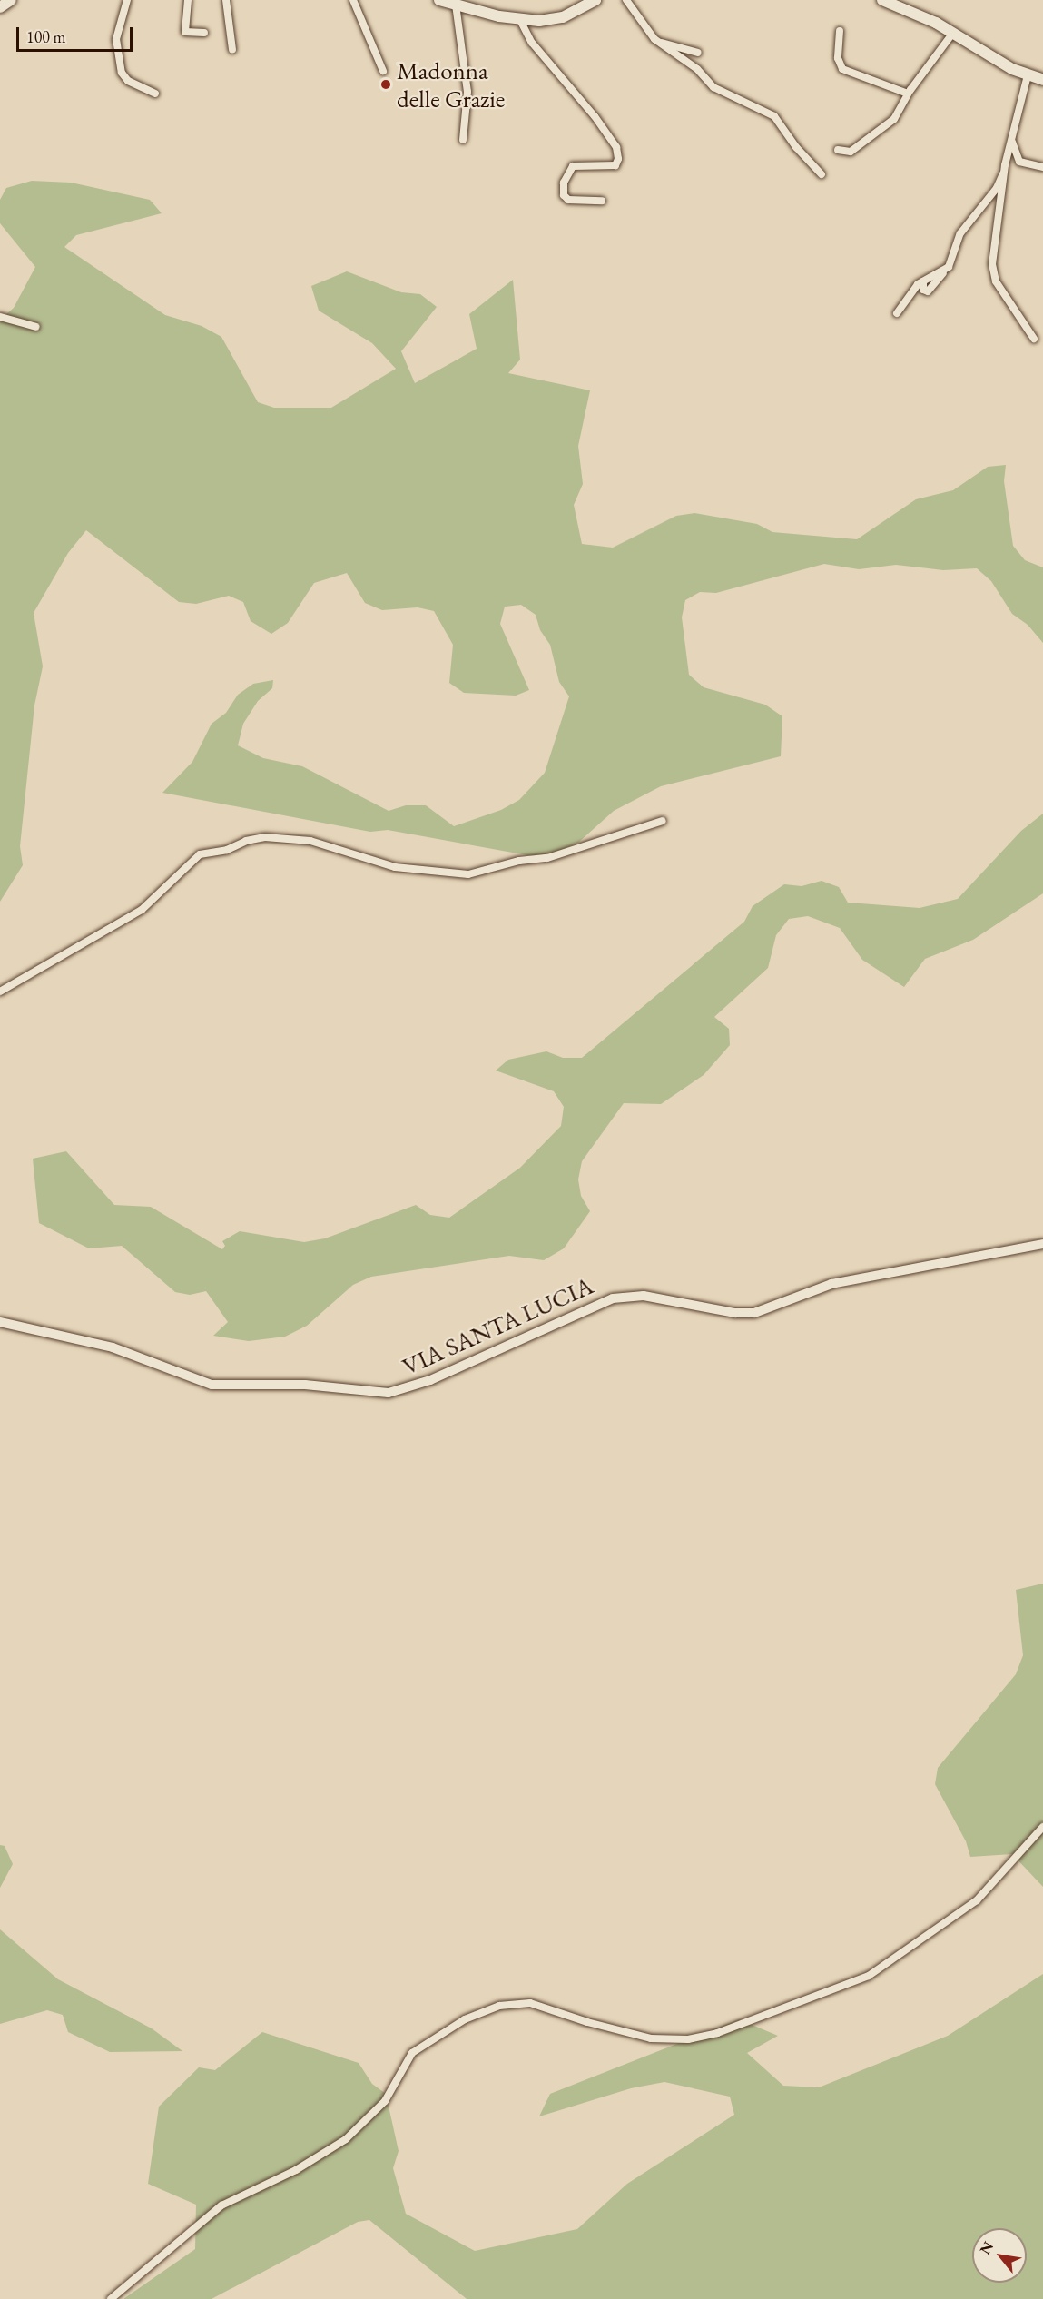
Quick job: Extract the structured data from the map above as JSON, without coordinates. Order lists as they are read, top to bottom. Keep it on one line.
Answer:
{"streets":{"street":["VIA SANTA LUCIA"]},"places":["Madonna delle Grazie"],"scale_bar":"100 m","north":"top left"}
